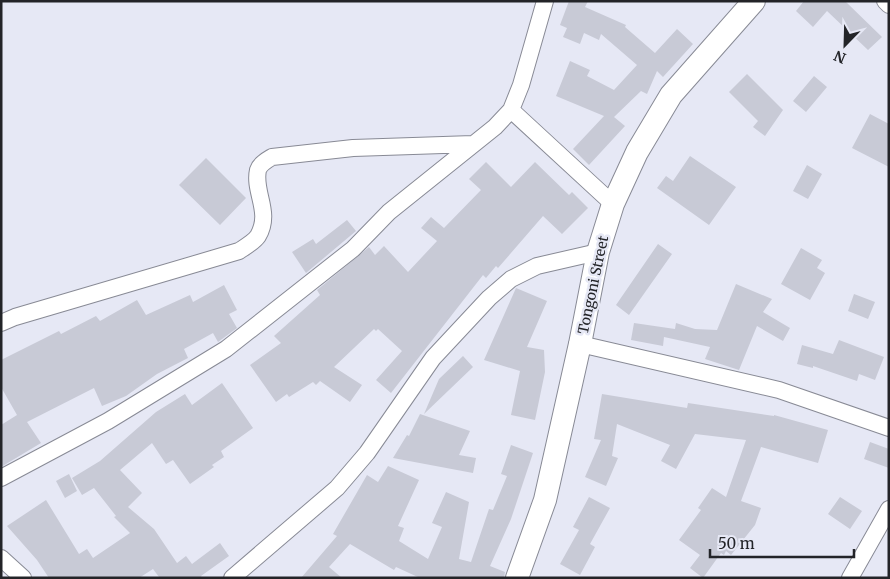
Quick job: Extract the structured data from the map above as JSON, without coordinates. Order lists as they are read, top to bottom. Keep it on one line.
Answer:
{"streets":{"street":["Tongoni Street"]},"scale_bar":"50 m","north":"bottom left"}
